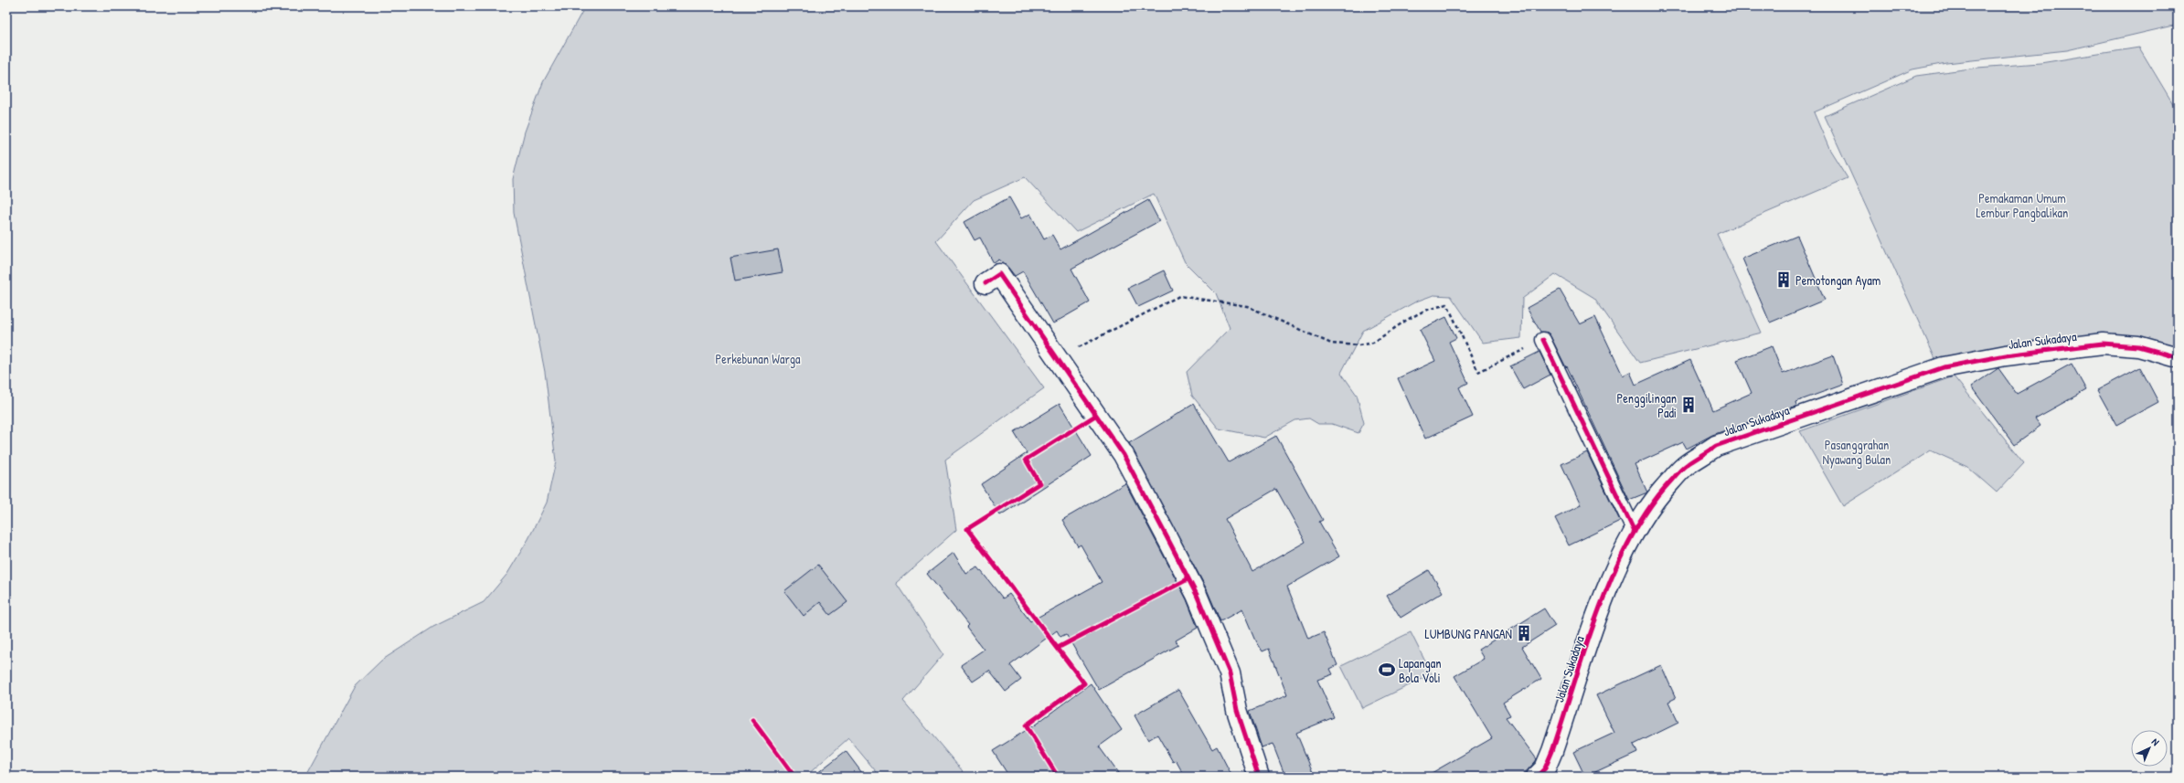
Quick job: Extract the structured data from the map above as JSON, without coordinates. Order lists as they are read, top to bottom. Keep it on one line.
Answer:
{"streets":{"street":["Jalan Sukadaya"]},"parks":["Pemakaman Umum Lembur Pangbalikan","Perkebunan Warga","Pasanggrahan Nyawang Bulan"],"places":{"building":["Pemotongan Ayam","Penggilingan Padi","LUMBUNG PANGAN"],"sports":["Lapangan Bola Voli"]},"north":"top right"}
